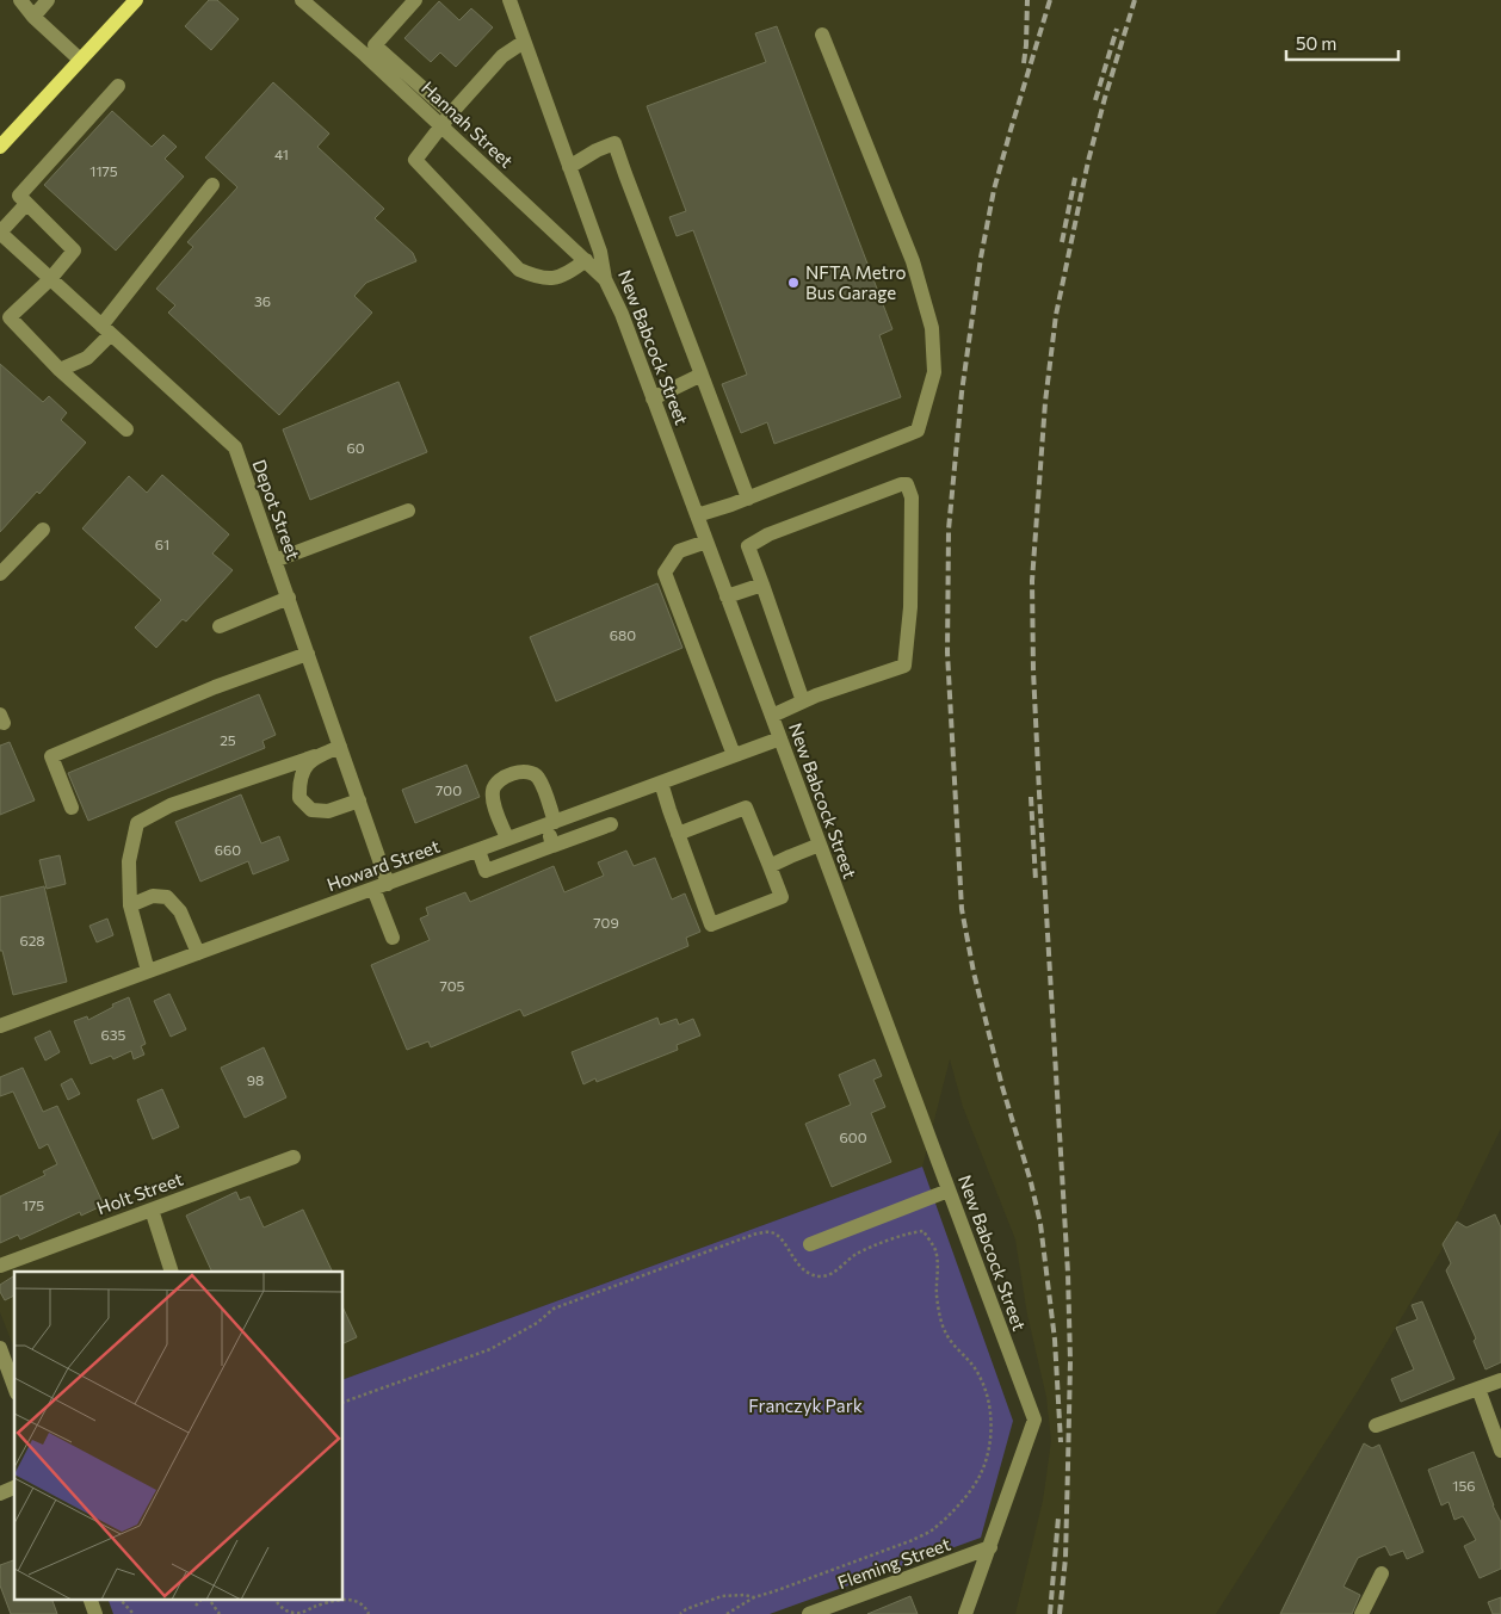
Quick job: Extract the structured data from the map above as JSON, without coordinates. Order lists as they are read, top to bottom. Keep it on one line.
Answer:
{"streets":{"street":["Hannah Street","New Babcock Street","Depot Street","Howard Street","Holt Street","Fleming Street"]},"crossings":[["Hannah Street","New Babcock Street"],["New Babcock Street","Howard Street"],["New Babcock Street","Fleming Street"],["Depot Street","Howard Street"]],"parks":["Franczyk Park"],"places":["NFTA Metro Bus Garage"],"house_numbers":["41","1175","36","60","61","680","25","700","660","709","628","705","635","98","600","175","156"],"scale_bar":"50 m"}
